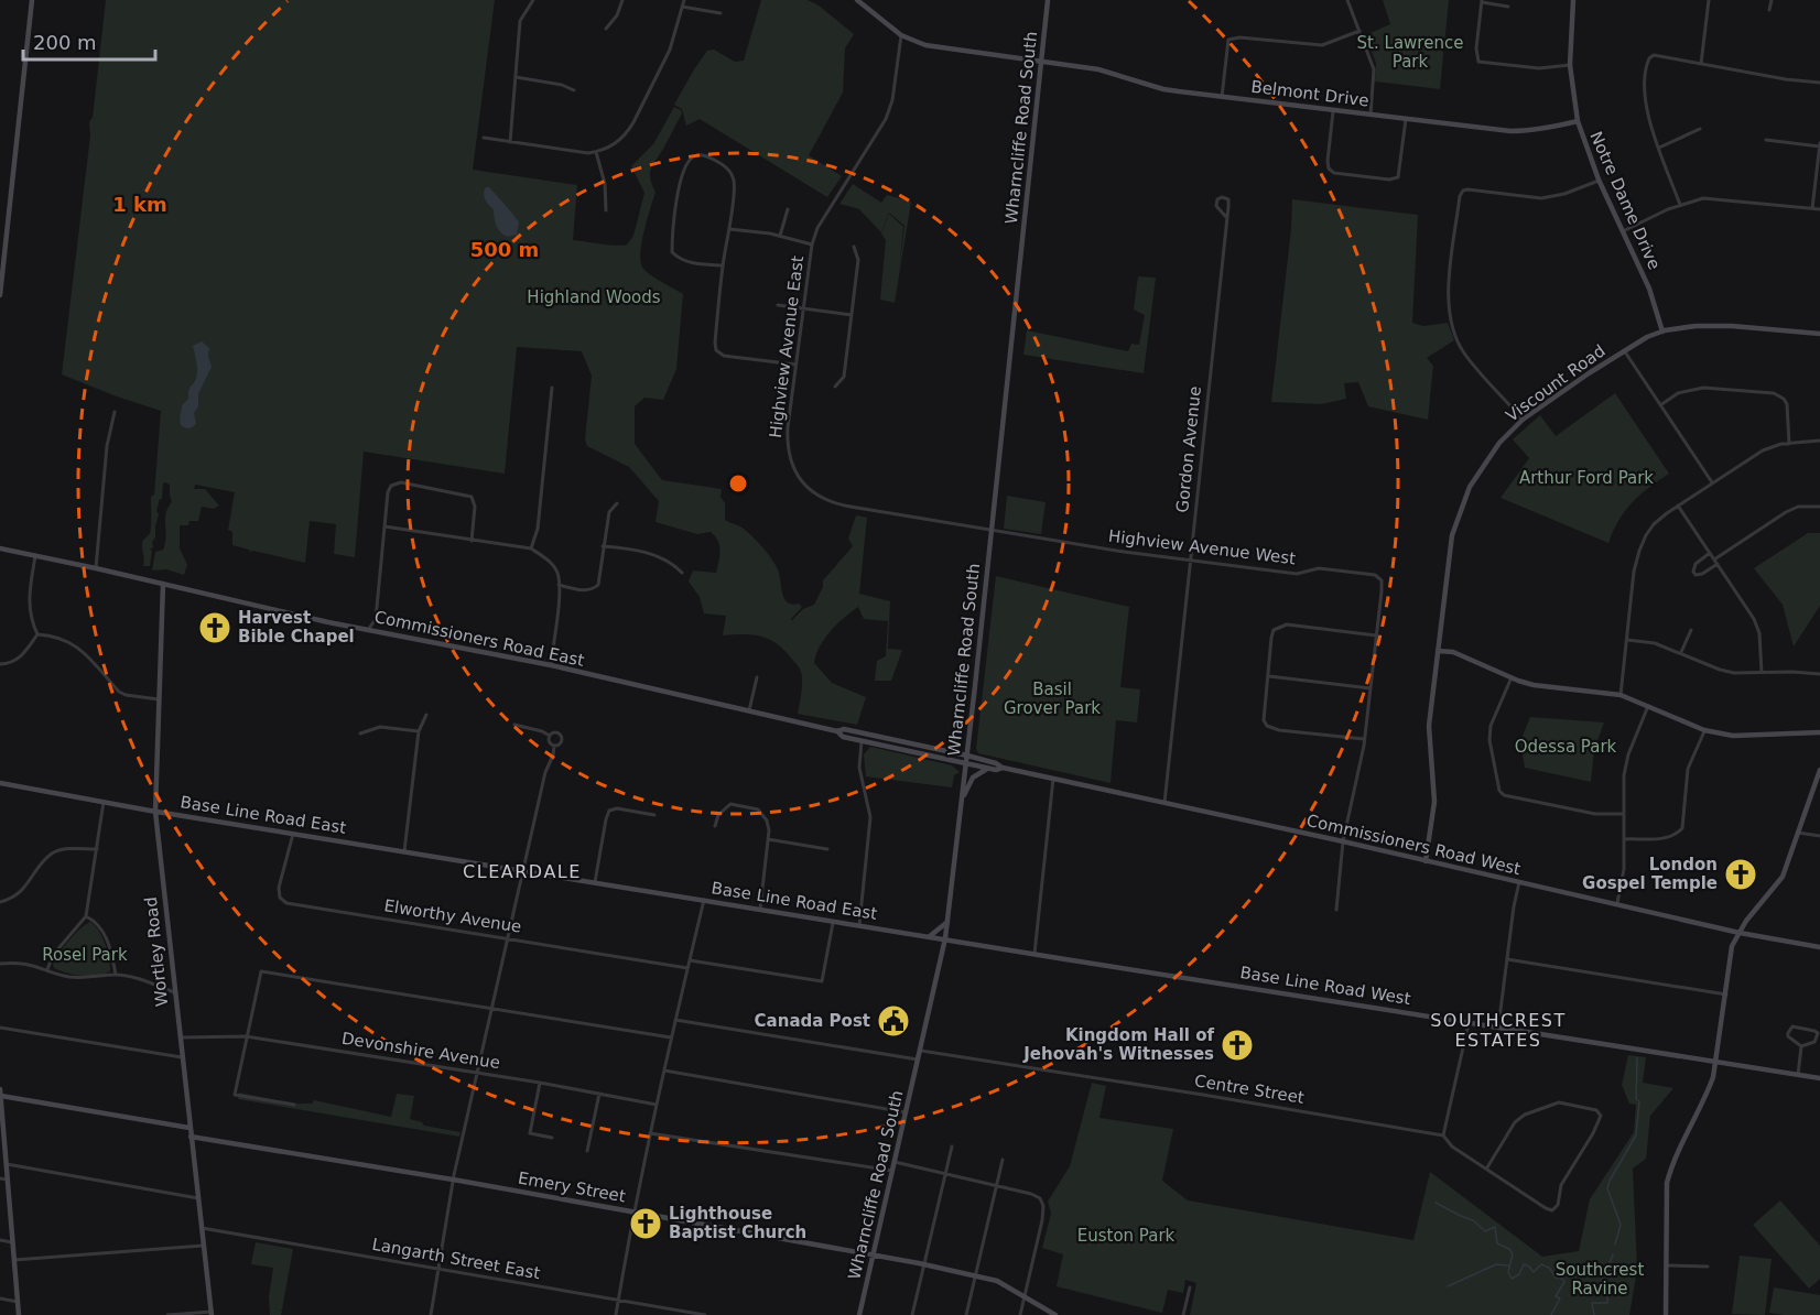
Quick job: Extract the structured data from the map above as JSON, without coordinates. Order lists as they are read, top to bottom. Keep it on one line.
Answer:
{"streets":{"street":["Belmont Drive","Wharncliffe Road South","Notre Dame Drive","Highview Avenue East","Viscount Road","Gordon Avenue","Highview Avenue West","Commissioners Road East","Base Line Road East","Commissioners Road West","Elworthy Avenue","Wortley Road","Base Line Road West","Devonshire Avenue","Centre Street","Emery Street","Langarth Street East"]},"crossings":[["Belmont Drive","Wharncliffe Road South"],["Belmont Drive","Notre Dame Drive"],["Belmont Drive","Highview Avenue East"],["Wharncliffe Road South","Highview Avenue East"],["Wharncliffe Road South","Highview Avenue West"],["Wharncliffe Road South","Commissioners Road East"],["Wharncliffe Road South","Base Line Road East"],["Wharncliffe Road South","Commissioners Road West"],["Wharncliffe Road South","Base Line Road West"],["Wharncliffe Road South","Centre Street"],["Wharncliffe Road South","Emery Street"],["Notre Dame Drive","Viscount Road"],["Highview Avenue East","Highview Avenue West"],["Viscount Road","Commissioners Road West"],["Gordon Avenue","Highview Avenue West"],["Gordon Avenue","Commissioners Road West"],["Highview Avenue West","Commissioners Road West"],["Commissioners Road East","Commissioners Road West"],["Commissioners Road East","Wortley Road"],["Base Line Road East","Elworthy Avenue"],["Base Line Road East","Wortley Road"],["Base Line Road East","Base Line Road West"],["Wortley Road","Devonshire Avenue"],["Wortley Road","Emery Street"],["Wortley Road","Langarth Street East"]],"districts":["CLEARDALE","SOUTHCREST ESTATES"],"parks":["St. Lawrence Park","Highland Woods","Arthur Ford Park","Basil Grover Park","Odessa Park","Rosel Park","Euston Park","Southcrest Ravine"],"places":{"church":["Harvest Bible Chapel","London Gospel Temple","Kingdom Hall of Jehovah's Witnesses","Lighthouse Baptist Church"],"public building":["Canada Post"]},"scale_bar":"200 m","rings":["1 km","500 m"]}
